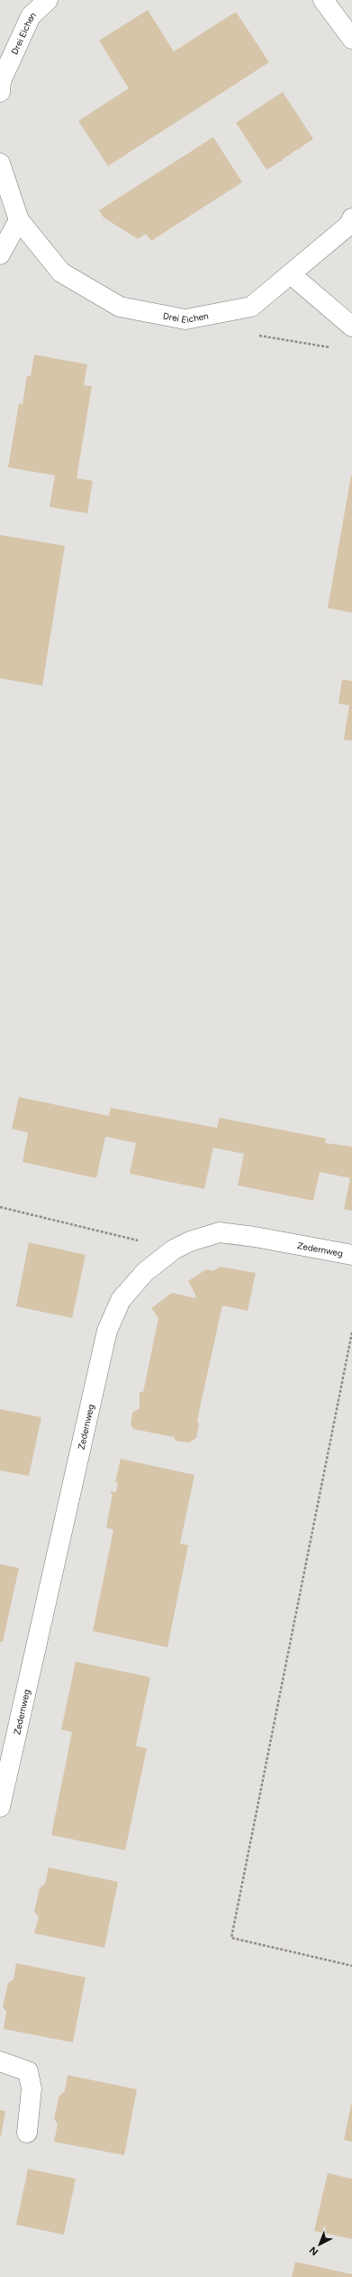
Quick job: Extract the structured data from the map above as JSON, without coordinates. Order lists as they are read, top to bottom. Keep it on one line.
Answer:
{"streets":{"street":["Drei Eichen","Zedernweg"]},"north":"bottom left"}
